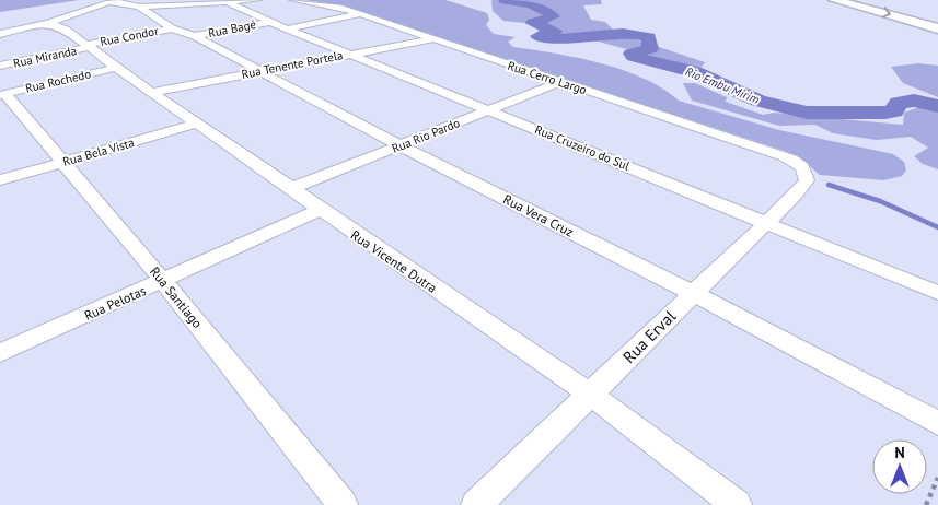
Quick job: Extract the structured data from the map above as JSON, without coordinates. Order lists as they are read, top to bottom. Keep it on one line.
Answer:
{"streets":{"street":["Rua Bagé","Rua Condor","Rua Miranda","Rua Tenente Portela","Rua Cerro Largo","Rua Rochedo","Rua Rio Pardo","Rua Cruzeiro do Sul","Rua Bela Vista","Rua Vera Cruz","Rua Vicente Dutra","Rua Santiago","Rua Pelotas","Rua Erval"]},"crossings":[["Rua Bagé","Rua Cruzeiro do Sul"],["Rua Bagé","Rua Vera Cruz"],["Rua Condor","Rua Miranda"],["Rua Condor","Rua Vera Cruz"],["Rua Condor","Rua Vicente Dutra"],["Rua Miranda","Rua Vicente Dutra"],["Rua Tenente Portela","Rua Cerro Largo"],["Rua Tenente Portela","Rua Cruzeiro do Sul"],["Rua Tenente Portela","Rua Vera Cruz"],["Rua Tenente Portela","Rua Vicente Dutra"],["Rua Cerro Largo","Rua Rio Pardo"],["Rua Cerro Largo","Rua Erval"],["Rua Rochedo","Rua Vicente Dutra"],["Rua Rochedo","Rua Santiago"],["Rua Rio Pardo","Rua Cruzeiro do Sul"],["Rua Rio Pardo","Rua Vera Cruz"],["Rua Rio Pardo","Rua Vicente Dutra"],["Rua Cruzeiro do Sul","Rua Erval"],["Rua Bela Vista","Rua Vicente Dutra"],["Rua Bela Vista","Rua Santiago"],["Rua Vera Cruz","Rua Erval"],["Rua Vicente Dutra","Rua Pelotas"],["Rua Vicente Dutra","Rua Erval"],["Rua Santiago","Rua Pelotas"]],"water":["Rio Embu Mirim"],"north":"top"}
